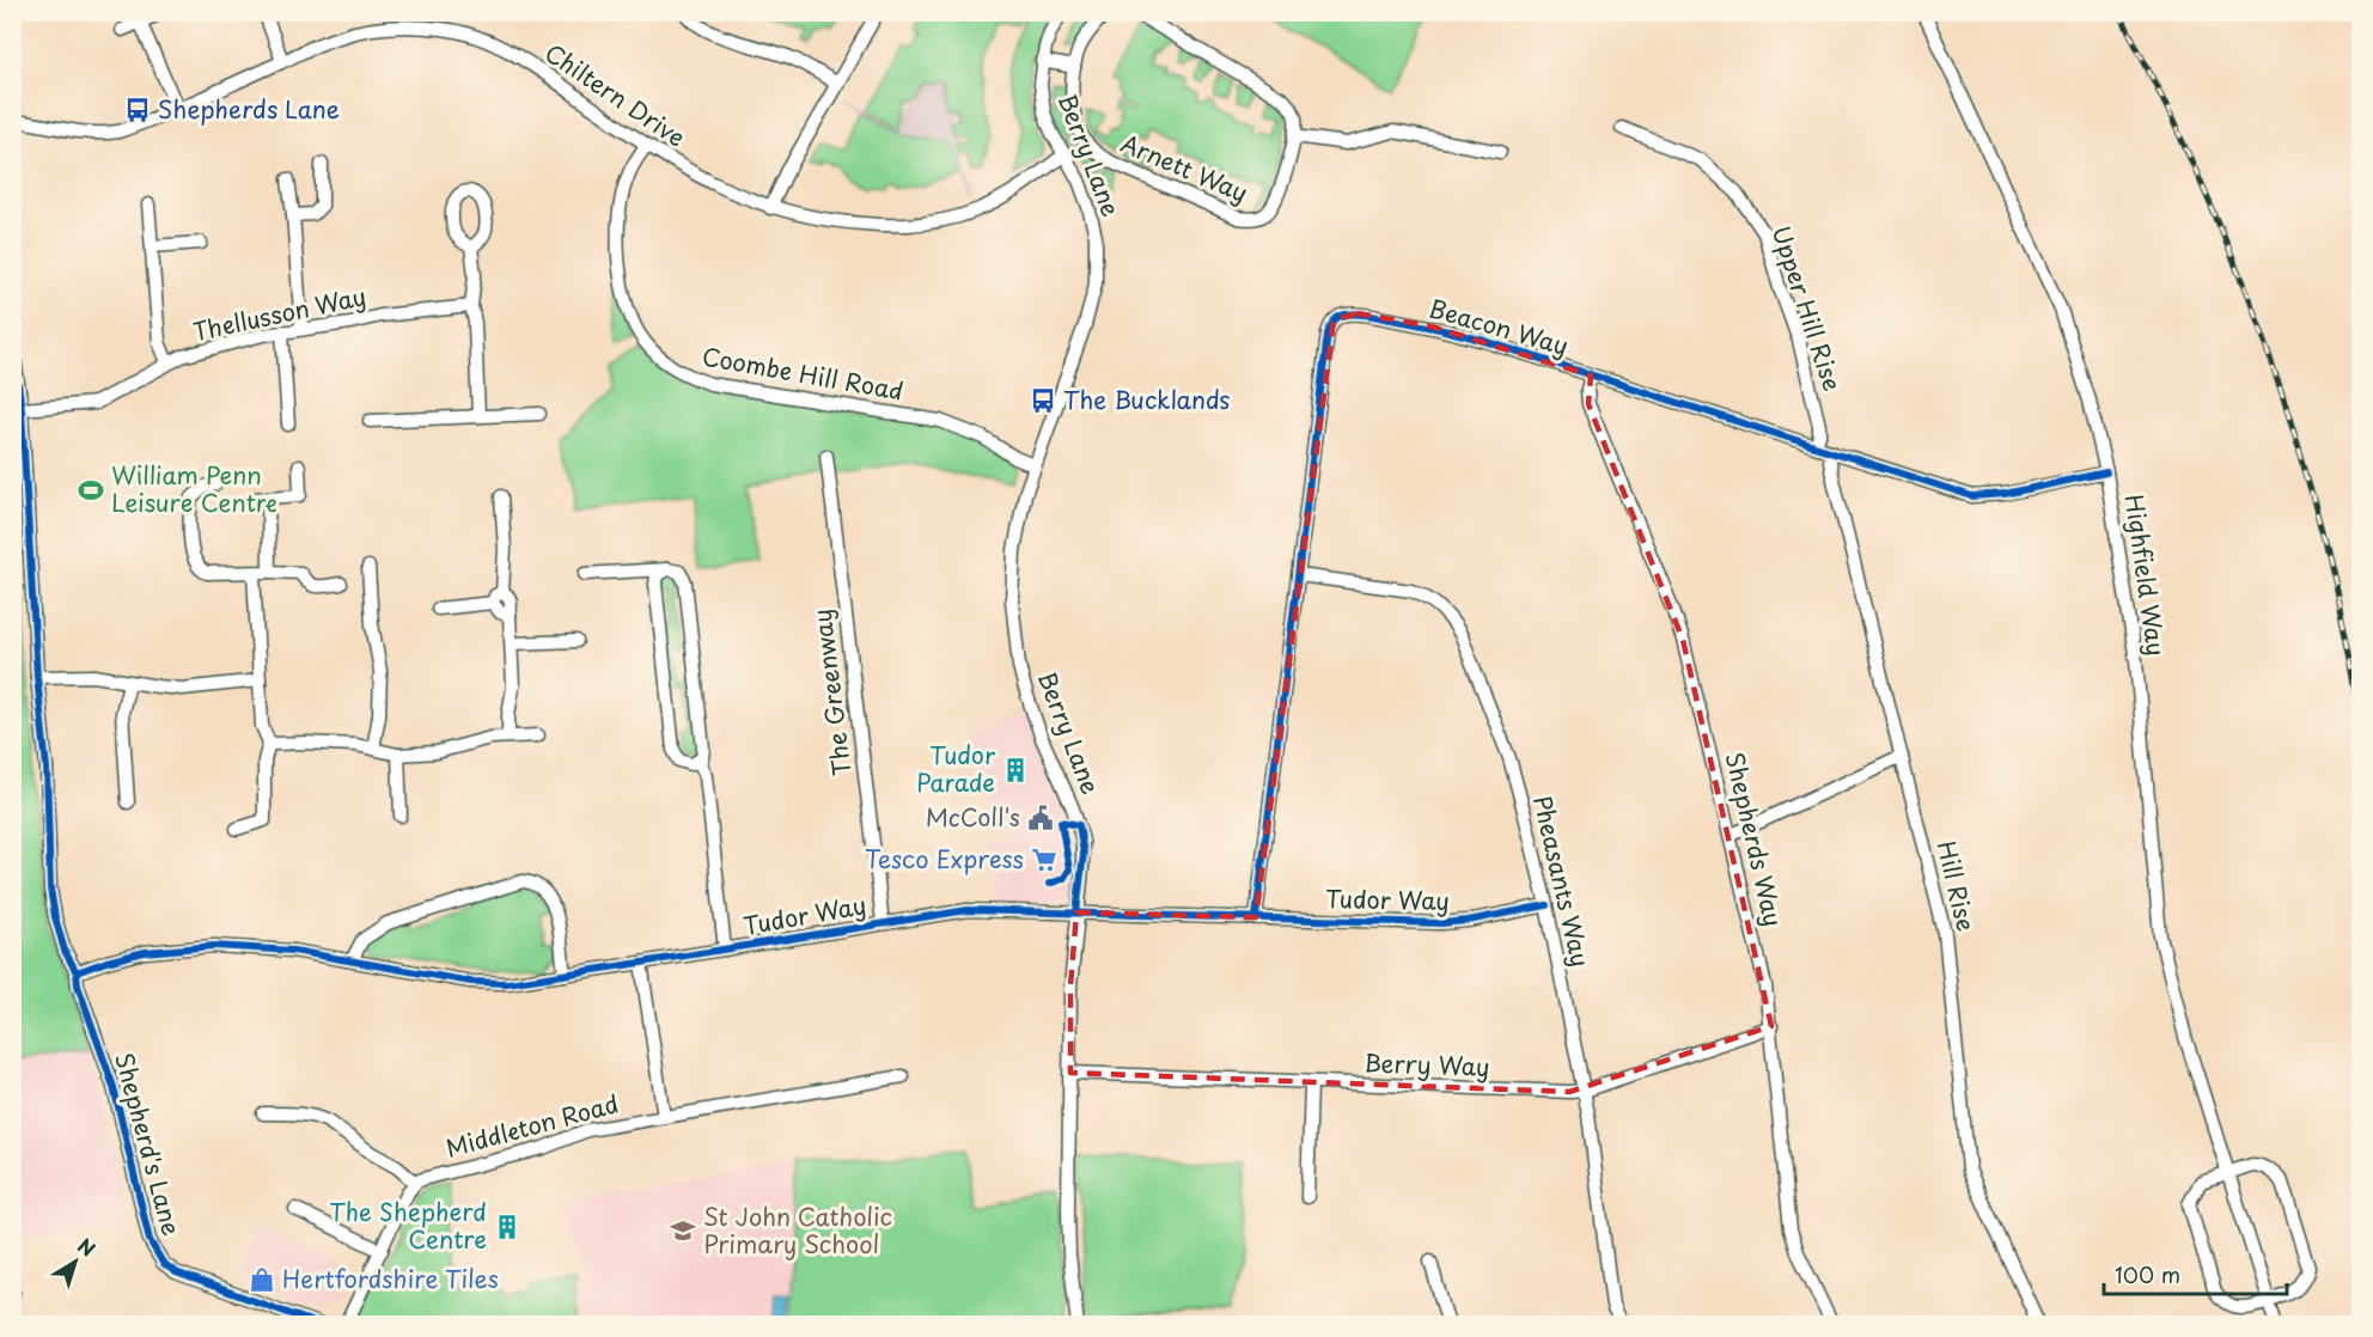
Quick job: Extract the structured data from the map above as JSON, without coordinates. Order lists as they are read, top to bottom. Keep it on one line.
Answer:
{"streets":{"street":["Chiltern Drive","Berry Lane","Arnett Way","Upper Hill Rise","Thellusson Way","Beacon Way","Coombe Hill Road","Highfield Way","The Greenway","Shepherds Way","Pheasants Way","Hill Rise","Tudor Way","Berry Way","Middleton Road","Shepherd's Lane"]},"crossings":[["Chiltern Drive","Berry Lane"],["Chiltern Drive","Coombe Hill Road"],["Berry Lane","Coombe Hill Road"],["Berry Lane","Tudor Way"],["Berry Lane","Berry Way"],["Upper Hill Rise","Beacon Way"],["Thellusson Way","Shepherd's Lane"],["Beacon Way","Highfield Way"],["Beacon Way","Shepherds Way"],["Beacon Way","Pheasants Way"],["Beacon Way","Hill Rise"],["Beacon Way","Tudor Way"],["The Greenway","Tudor Way"],["Shepherds Way","Berry Way"],["Pheasants Way","Tudor Way"],["Pheasants Way","Berry Way"],["Tudor Way","Shepherd's Lane"]],"places":{"bus stop":["Shepherds Lane","The Bucklands"],"sports":["William Penn Leisure Centre"],"building":["Tudor Parade","The Shepherd Centre"],"public building":["McColl's"],"supermarket":["Tesco Express"],"school or university":["St John Catholic Primary School"],"shop":["Hertfordshire Tiles"]},"scale_bar":"100 m","north":"top right"}
